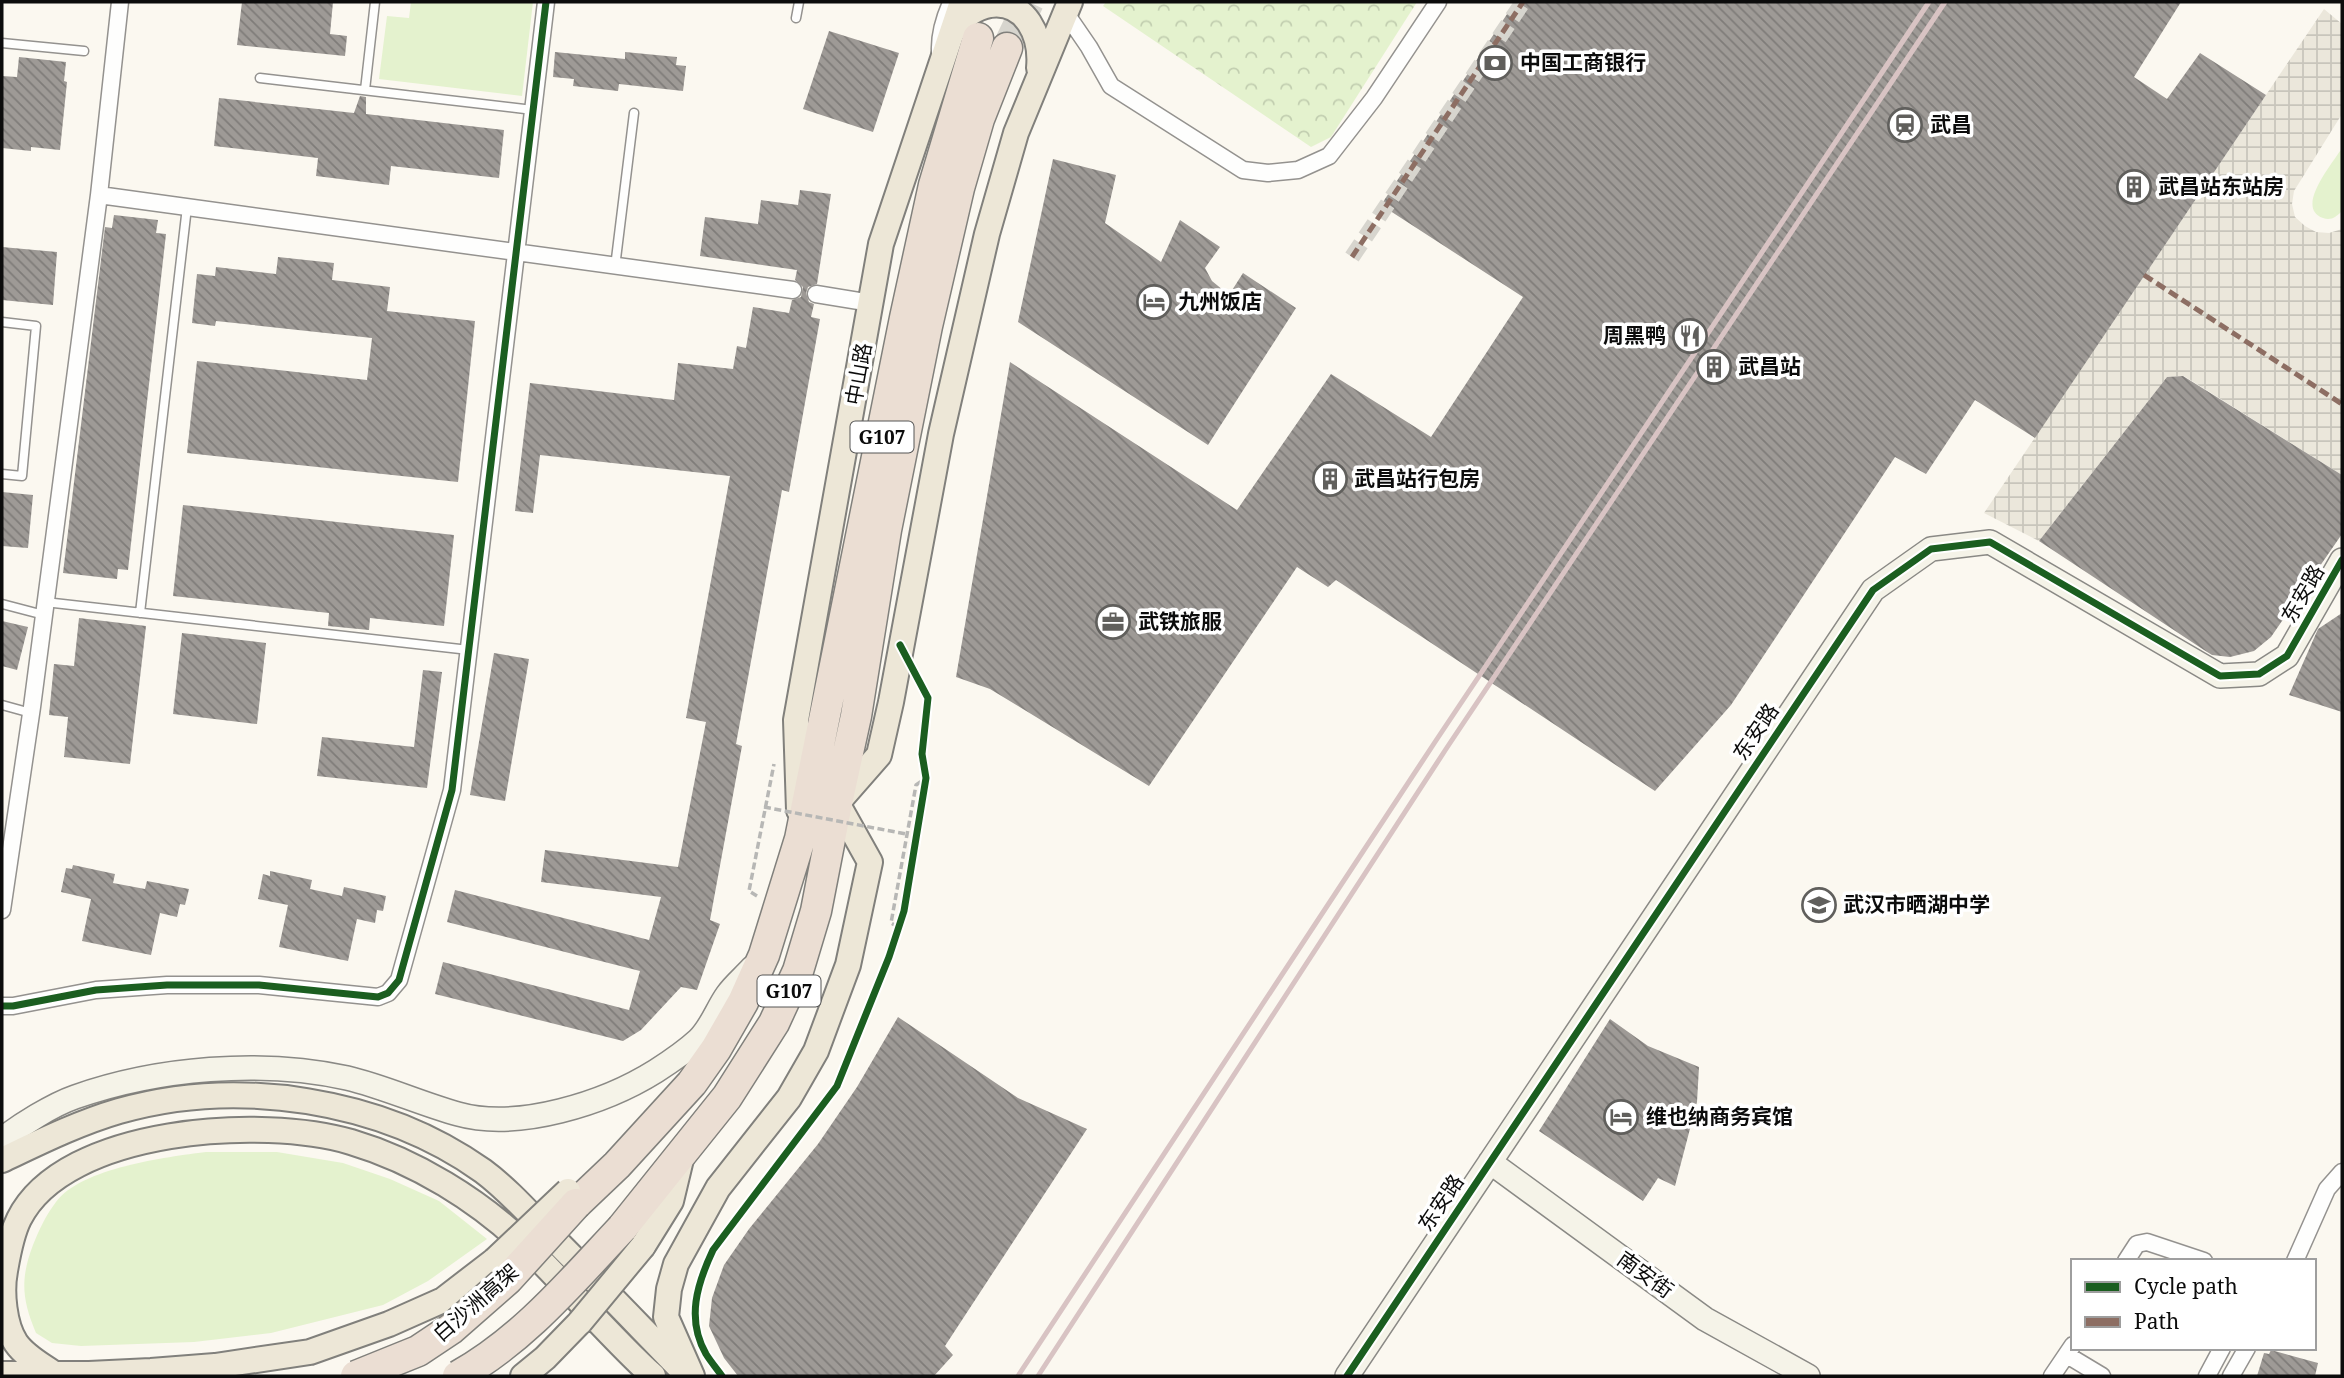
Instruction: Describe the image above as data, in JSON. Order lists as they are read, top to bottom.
{
  "streets": {
    "highway": ["G107", "白沙洲高架"],
    "main road": ["中山路"],
    "street": ["东安路", "南安街"]
  },
  "crossings": [
    ["中山路", "G107"],
    ["G107", "白沙洲高架"],
    ["东安路", "南安街"]
  ],
  "places": {
    "bank": ["中国工商银行"],
    "station": ["武昌"],
    "building": ["武昌站东站房", "武昌站", "武昌站行包房"],
    "hotel": ["九州饭店", "维也纳商务宾馆"],
    "restaurant": ["周黑鸭"],
    "office": ["武铁旅服"],
    "school or university": ["武汉市晒湖中学"]
  },
  "legend": ["Cycle path", "Path"]
}
